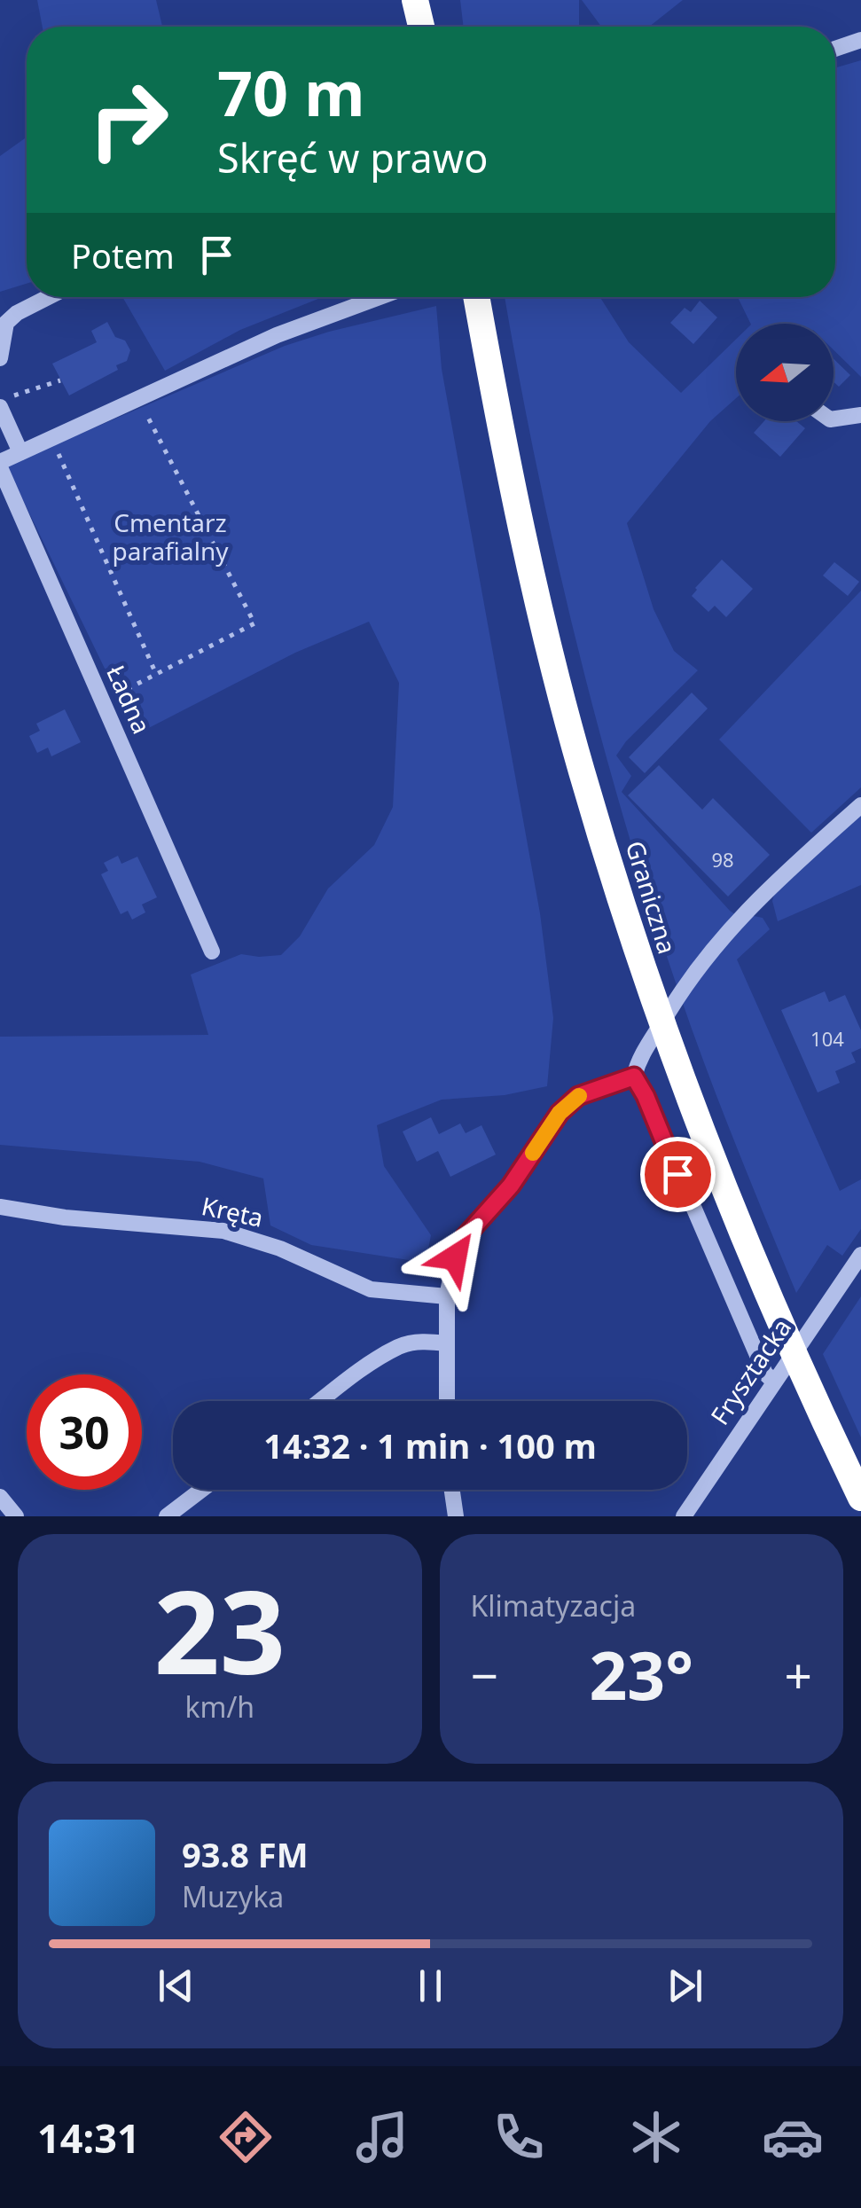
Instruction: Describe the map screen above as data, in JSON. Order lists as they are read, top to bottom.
{
  "streets": {
    "highway": ["Graniczna"],
    "street": ["Ładna", "Kręta", "Frysztacka"]
  },
  "parks": ["Cmentarz parafialny"],
  "house_numbers": ["98", "104"],
  "north": "left",
  "page": {
    "turn": ["70 m", "Skręć w prawo"],
    "then": "Potem",
    "limit": "30",
    "trip": "14:32 · 1 min · 100 m",
    "tile": [
      ["23", "km/h"],
      "Klimatyzacja"
    ],
    "heat": ["−", "23°", "+"],
    "song": ["93.8 FM", "Muzyka"],
    "tabs": "14:31"
  }
}
